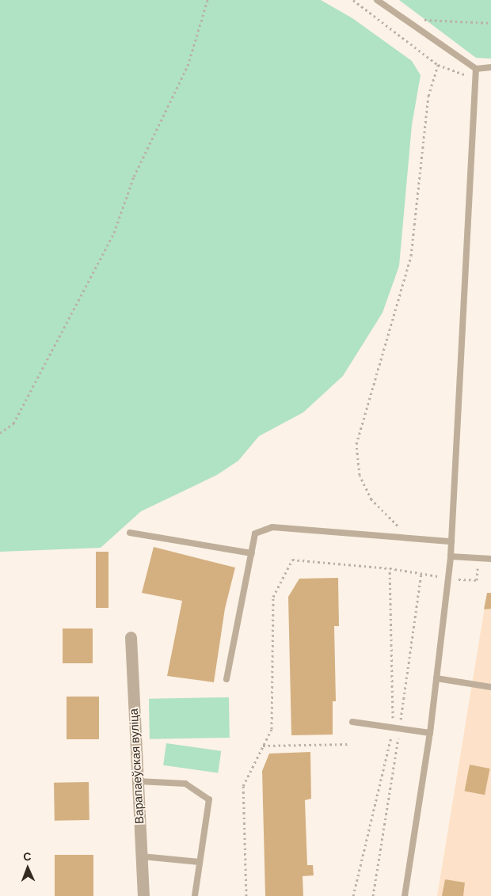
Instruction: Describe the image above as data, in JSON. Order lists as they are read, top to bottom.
{
  "streets": {
    "street": ["Варапаеўская вуліца"]
  },
  "north": "top"
}
